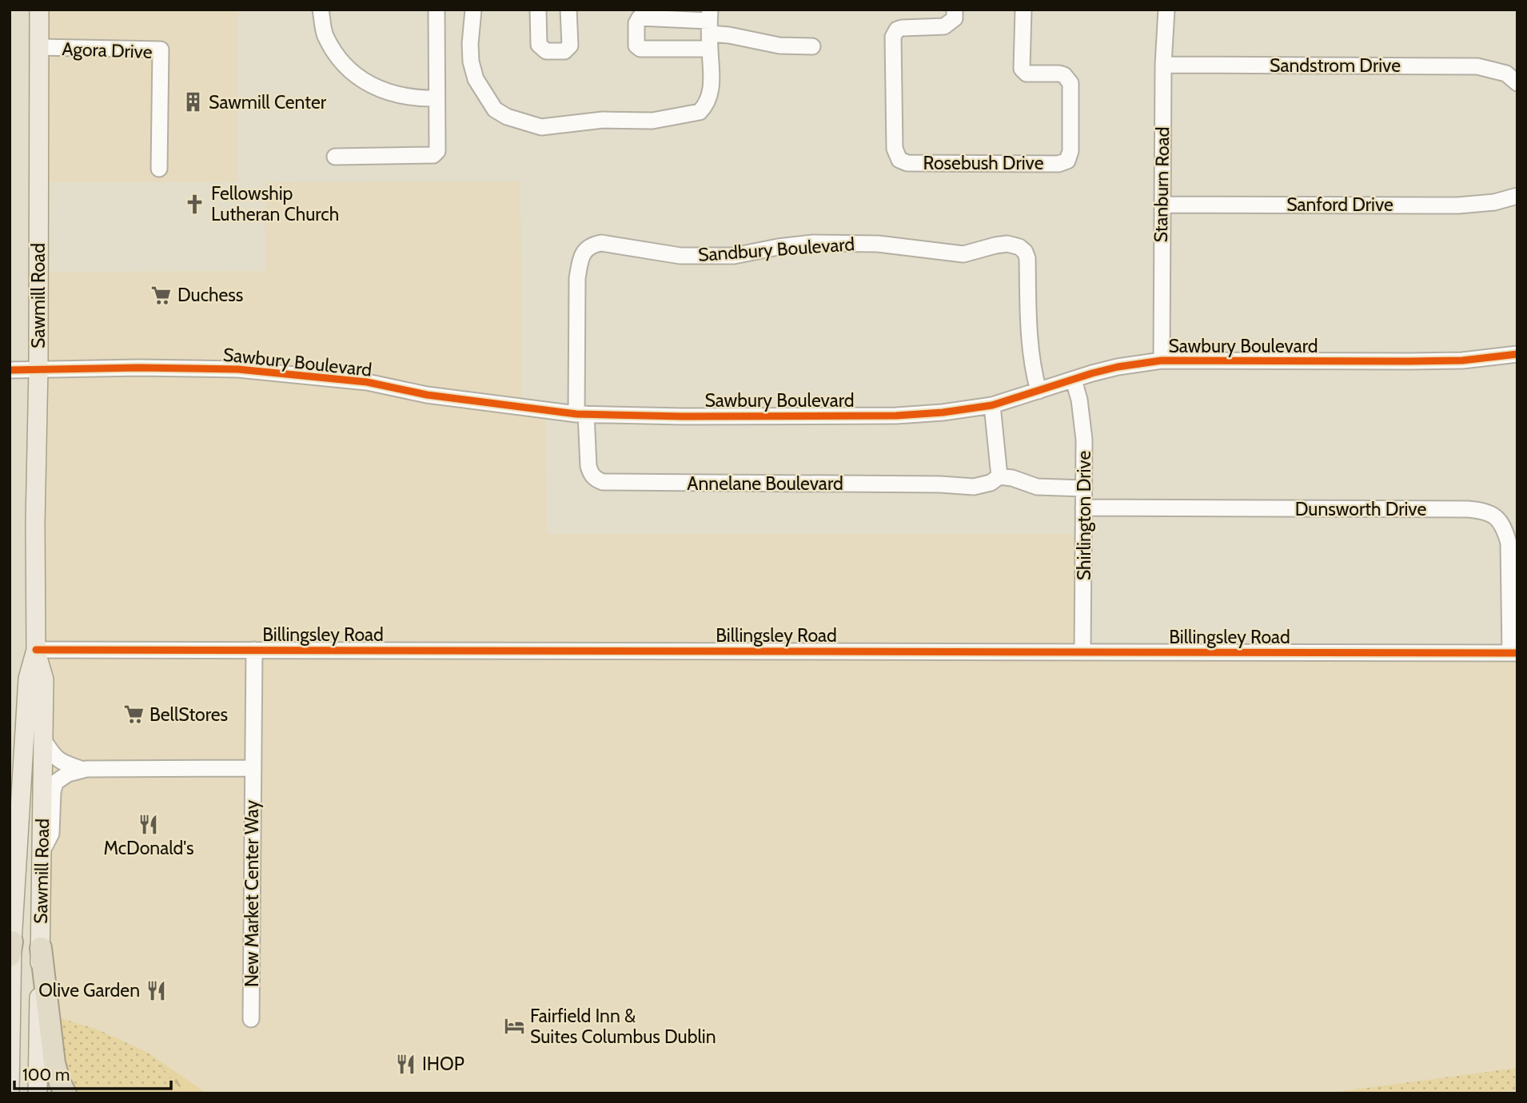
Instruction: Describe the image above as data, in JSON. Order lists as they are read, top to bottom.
{
  "streets": {
    "main road": ["Sawmill Road"],
    "street": [
      "Agora Drive",
      "Sandstrom Drive",
      "Rosebush Drive",
      "Stanburn Road",
      "Sanford Drive",
      "Sandbury Boulevard",
      "Sawbury Boulevard",
      "Annelane Boulevard",
      "Dunsworth Drive",
      "Shirlington Drive",
      "Billingsley Road",
      "New Market Center Way"
    ]
  },
  "crossings": [
    ["Agora Drive", "Sawmill Road"],
    ["Sandstrom Drive", "Stanburn Road"],
    ["Stanburn Road", "Sanford Drive"],
    ["Stanburn Road", "Sawbury Boulevard"],
    ["Sandbury Boulevard", "Sawbury Boulevard"],
    ["Sandbury Boulevard", "Annelane Boulevard"],
    ["Sawmill Road", "Sawbury Boulevard"],
    ["Sawmill Road", "Billingsley Road"],
    ["Sawbury Boulevard", "Annelane Boulevard"],
    ["Sawbury Boulevard", "Shirlington Drive"],
    ["Dunsworth Drive", "Shirlington Drive"],
    ["Dunsworth Drive", "Billingsley Road"],
    ["Shirlington Drive", "Billingsley Road"],
    ["Billingsley Road", "New Market Center Way"]
  ],
  "places": {
    "building": ["Sawmill Center"],
    "church": ["Fellowship Lutheran Church"],
    "supermarket": ["Duchess", "BellStores"],
    "restaurant": ["McDonald's", "Olive Garden", "IHOP"],
    "hotel": ["Fairfield Inn & Suites Columbus Dublin"]
  },
  "scale_bar": "100 m"
}
